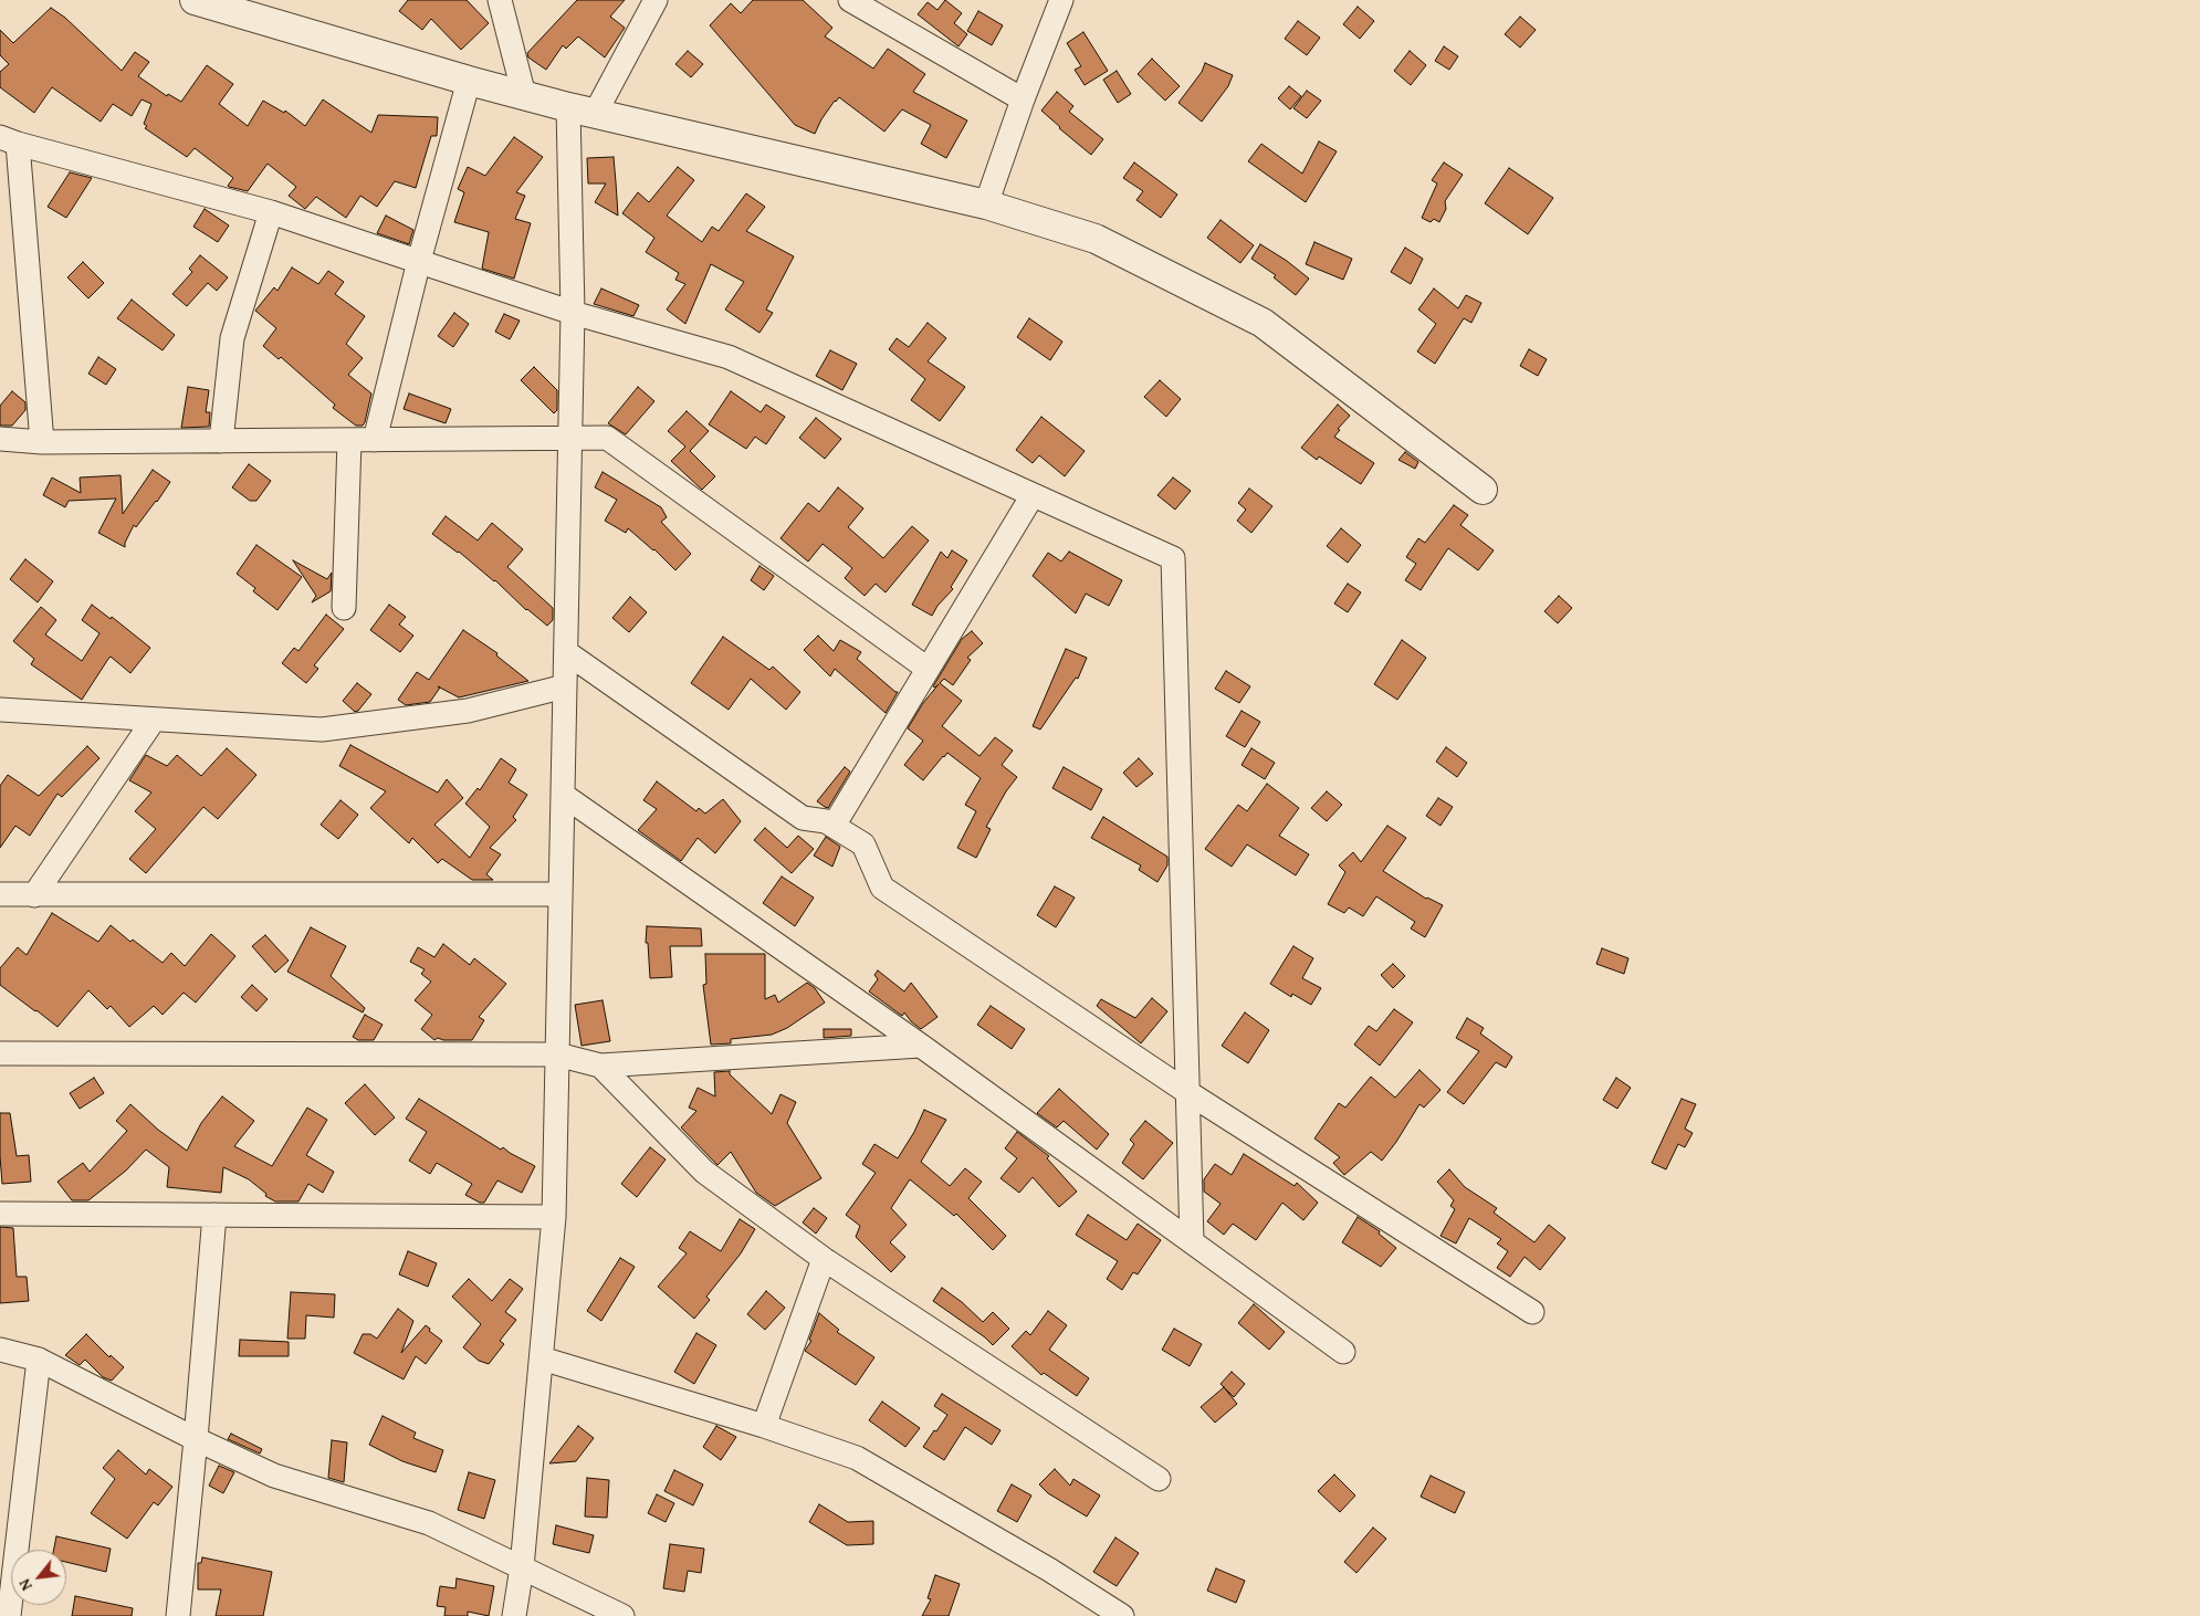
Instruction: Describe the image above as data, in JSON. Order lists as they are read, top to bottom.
{
  "north": "bottom left"
}
